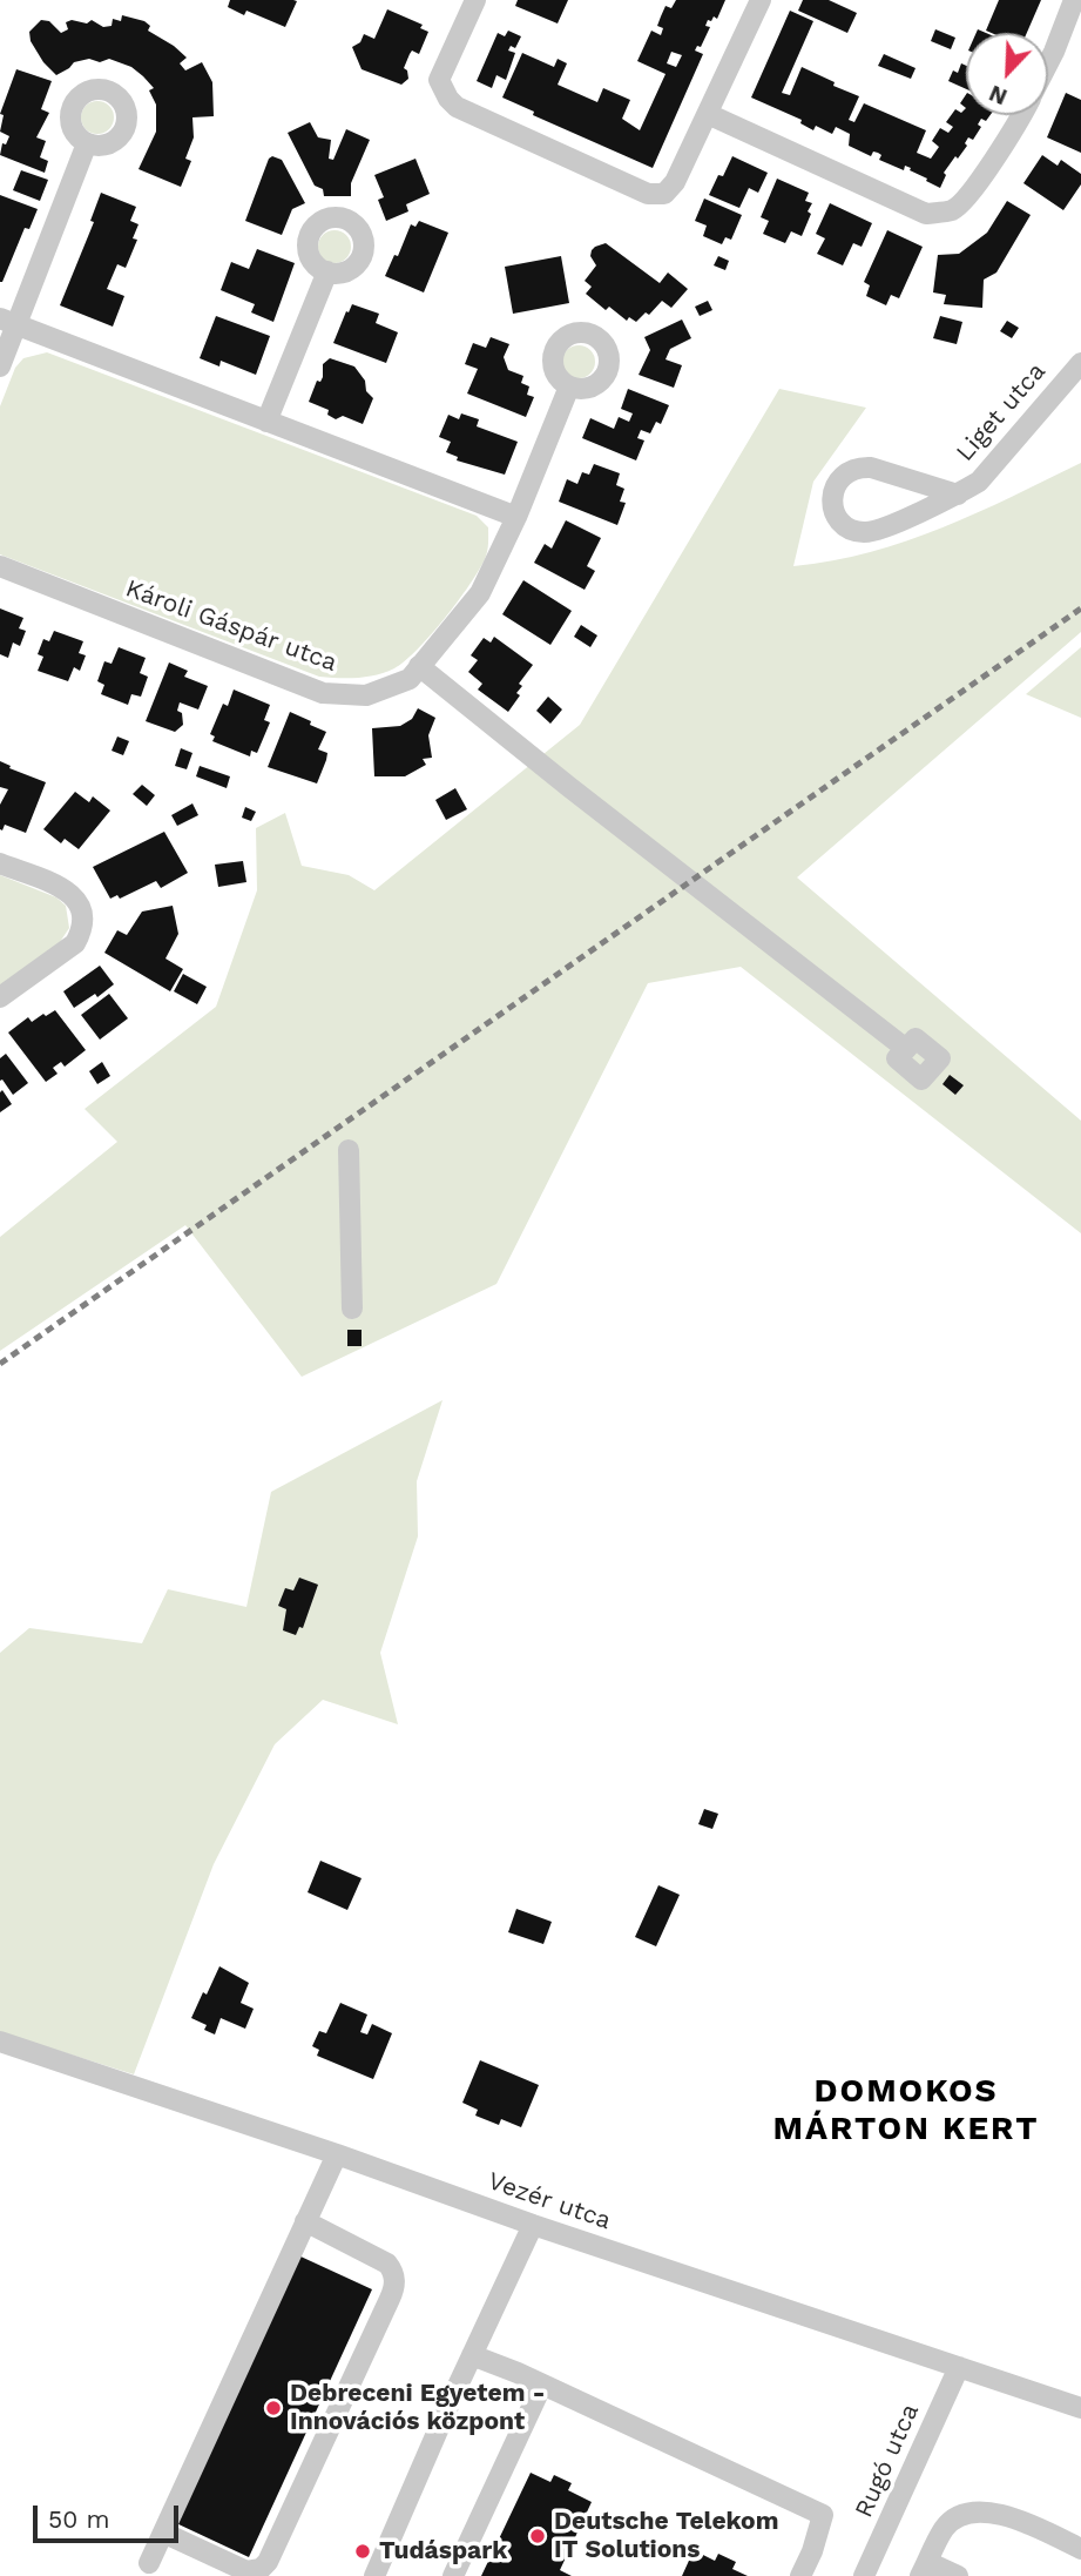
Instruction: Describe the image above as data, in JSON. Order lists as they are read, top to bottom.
{
  "streets": {
    "street": [
      "Liget utca",
      "Károli Gáspár utca",
      "Vezér utca",
      "Rugó utca"
    ]
  },
  "crossings": [
    ["Vezér utca", "Rugó utca"]
  ],
  "districts": ["DOMOKOS MÁRTON KERT"],
  "places": ["Debreceni Egyetem - Innovációs központ", "Deutsche Telekom IT Solutions", "Tudáspark"],
  "scale_bar": "50 m",
  "north": "bottom left"
}
